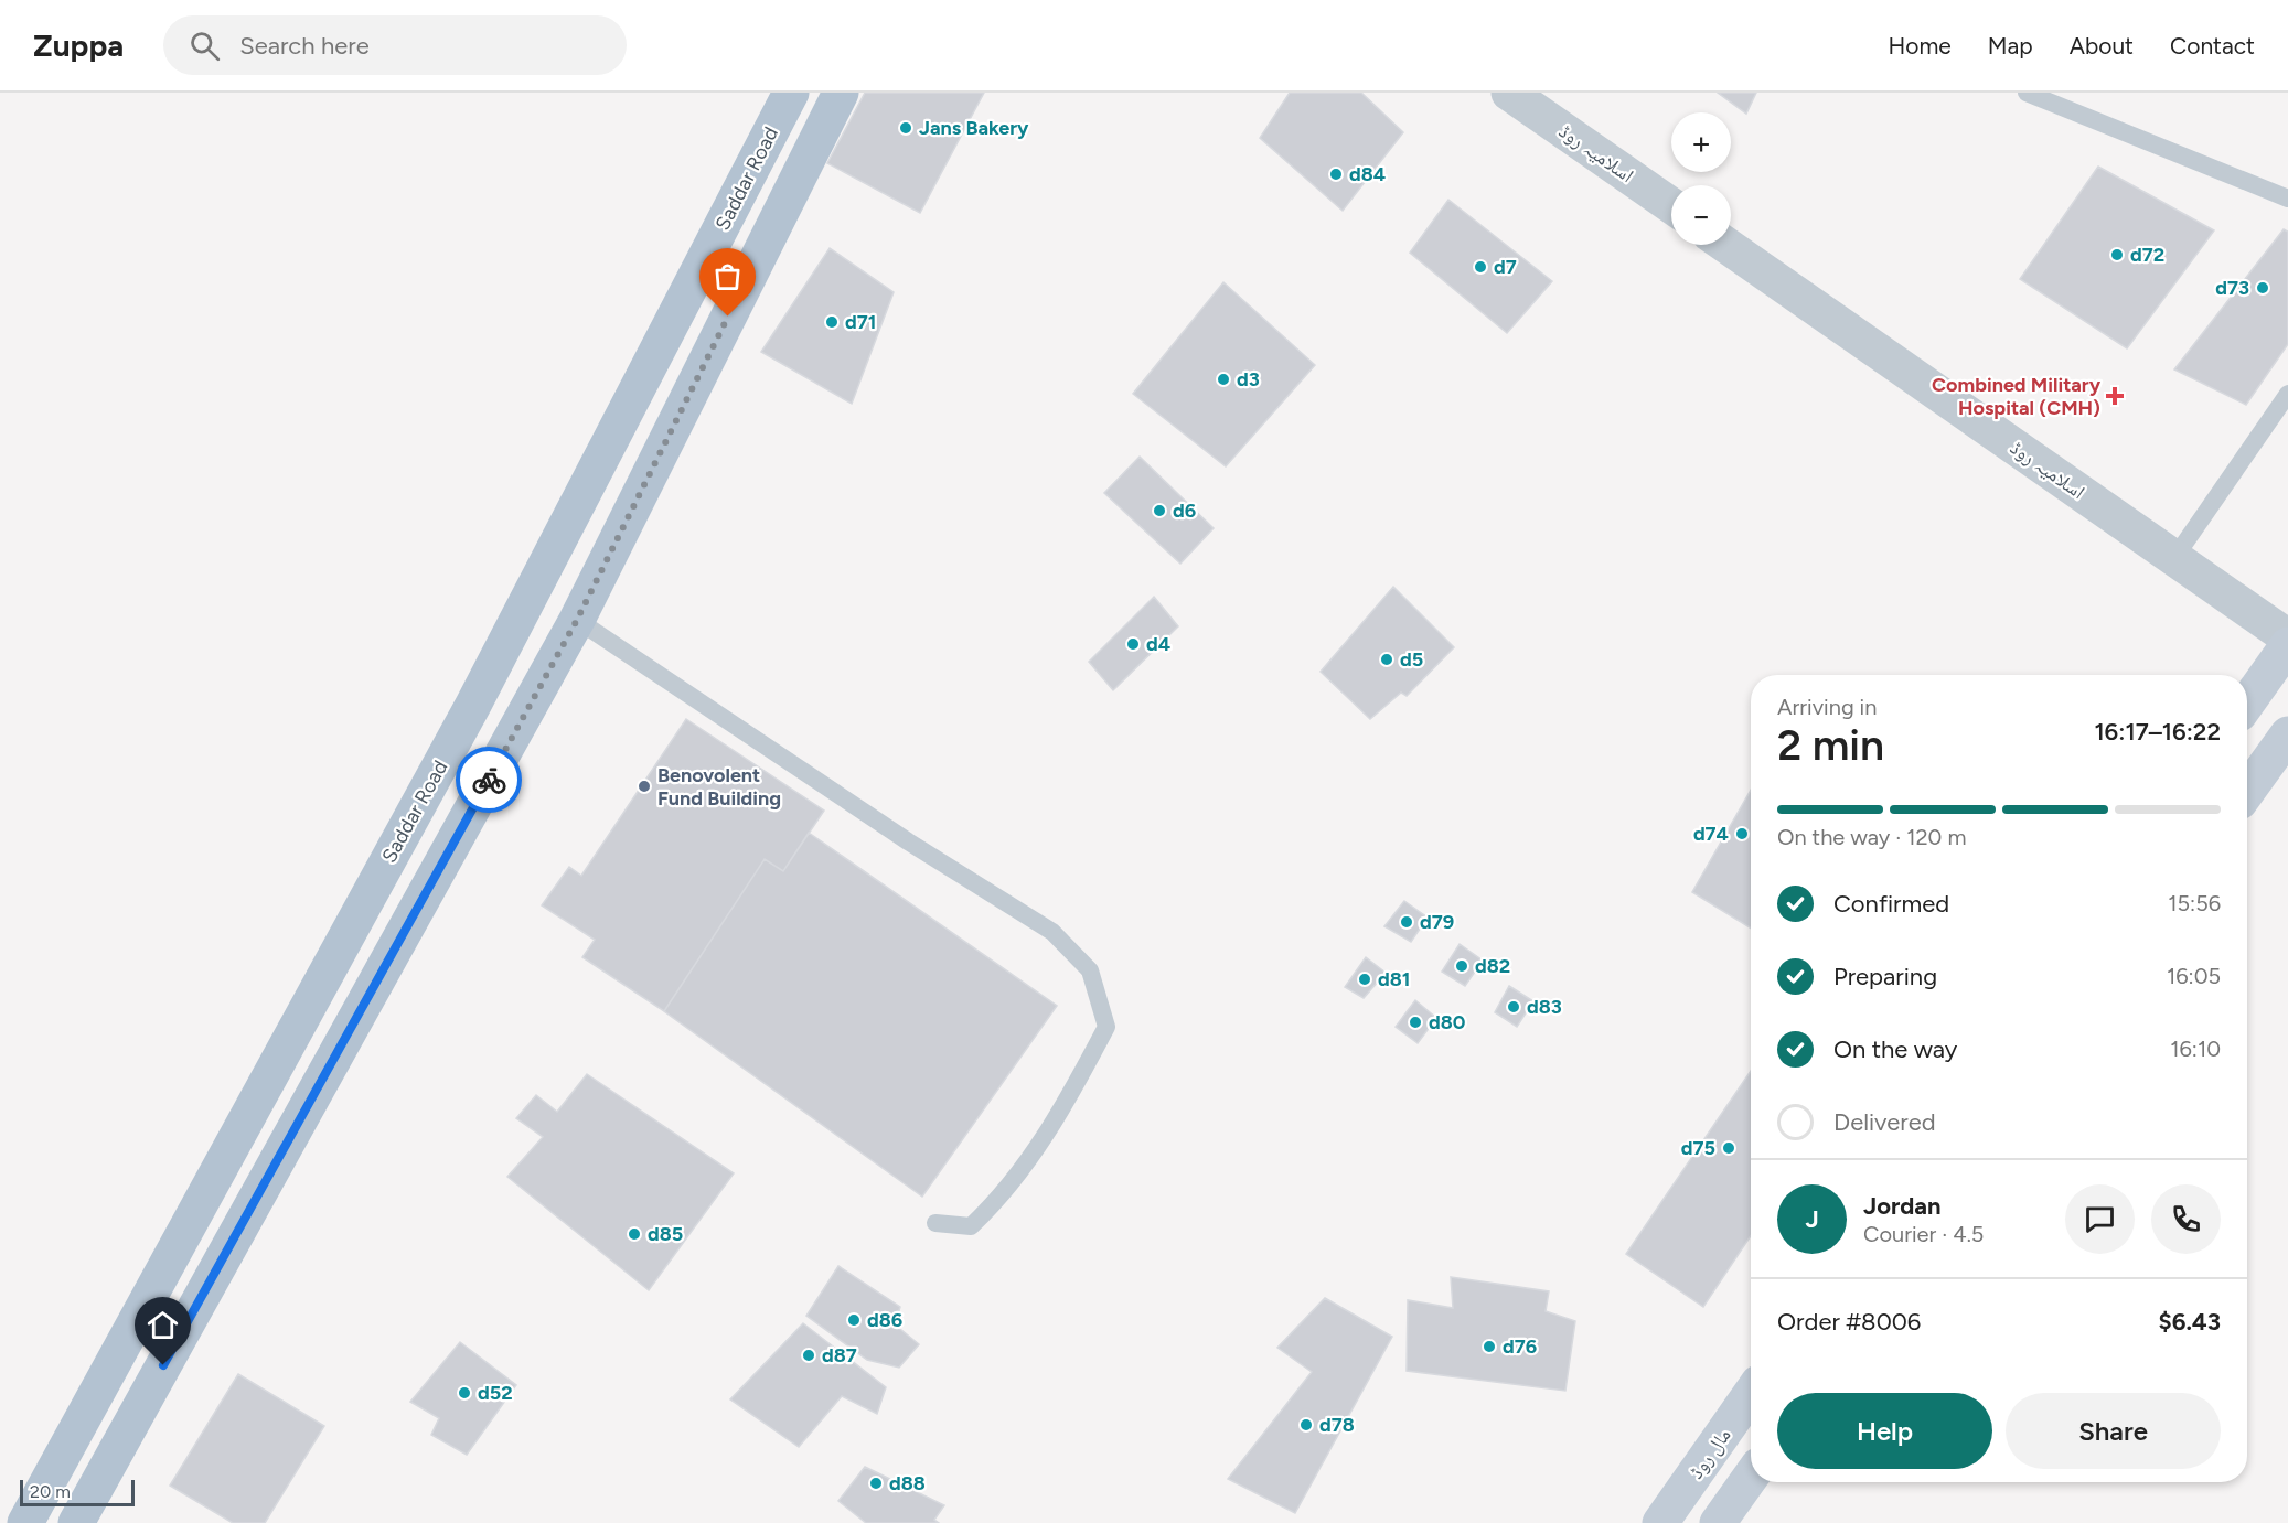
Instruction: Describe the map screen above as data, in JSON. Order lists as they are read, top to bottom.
{
  "streets": {
    "main road": ["Saddar Road", "مال روڈ"],
    "street": ["اسلامیہ روڈ"]
  },
  "places": {
    "other": [
      "Jans Bakery",
      "d84",
      "d72",
      "d7",
      "d73",
      "d71",
      "d3",
      "d6",
      "d4",
      "d5",
      "Benovolent Fund Building",
      "d74",
      "d79",
      "d82",
      "d81",
      "d83",
      "d80",
      "d75",
      "d85",
      "d86",
      "d76",
      "d87",
      "d52",
      "d78",
      "d88"
    ],
    "health": ["Combined Military Hospital (CMH)"]
  },
  "scale_bar": "20 m",
  "page": {
    "header": "Zuppa",
    "search": "Search here",
    "nav": [
      "Home",
      "Map",
      "About",
      "Contact"
    ],
    "map_buttons": ["+", "−"],
    "heading": ["2 min", "Arriving in", "16:17–16:22"],
    "panel": [
      "Jordan",
      "Courier · 4.5",
      "Order #8006",
      "$6.43"
    ],
    "bar": "On the way · 120 m",
    "list": [
      ["Confirmed", "15:56"],
      ["Preparing", "16:05"],
      ["On the way", "16:10"],
      "Delivered"
    ],
    "round": "J",
    "buttons": ["Help", "Share"],
    "scale": "20 m"
  }
}
